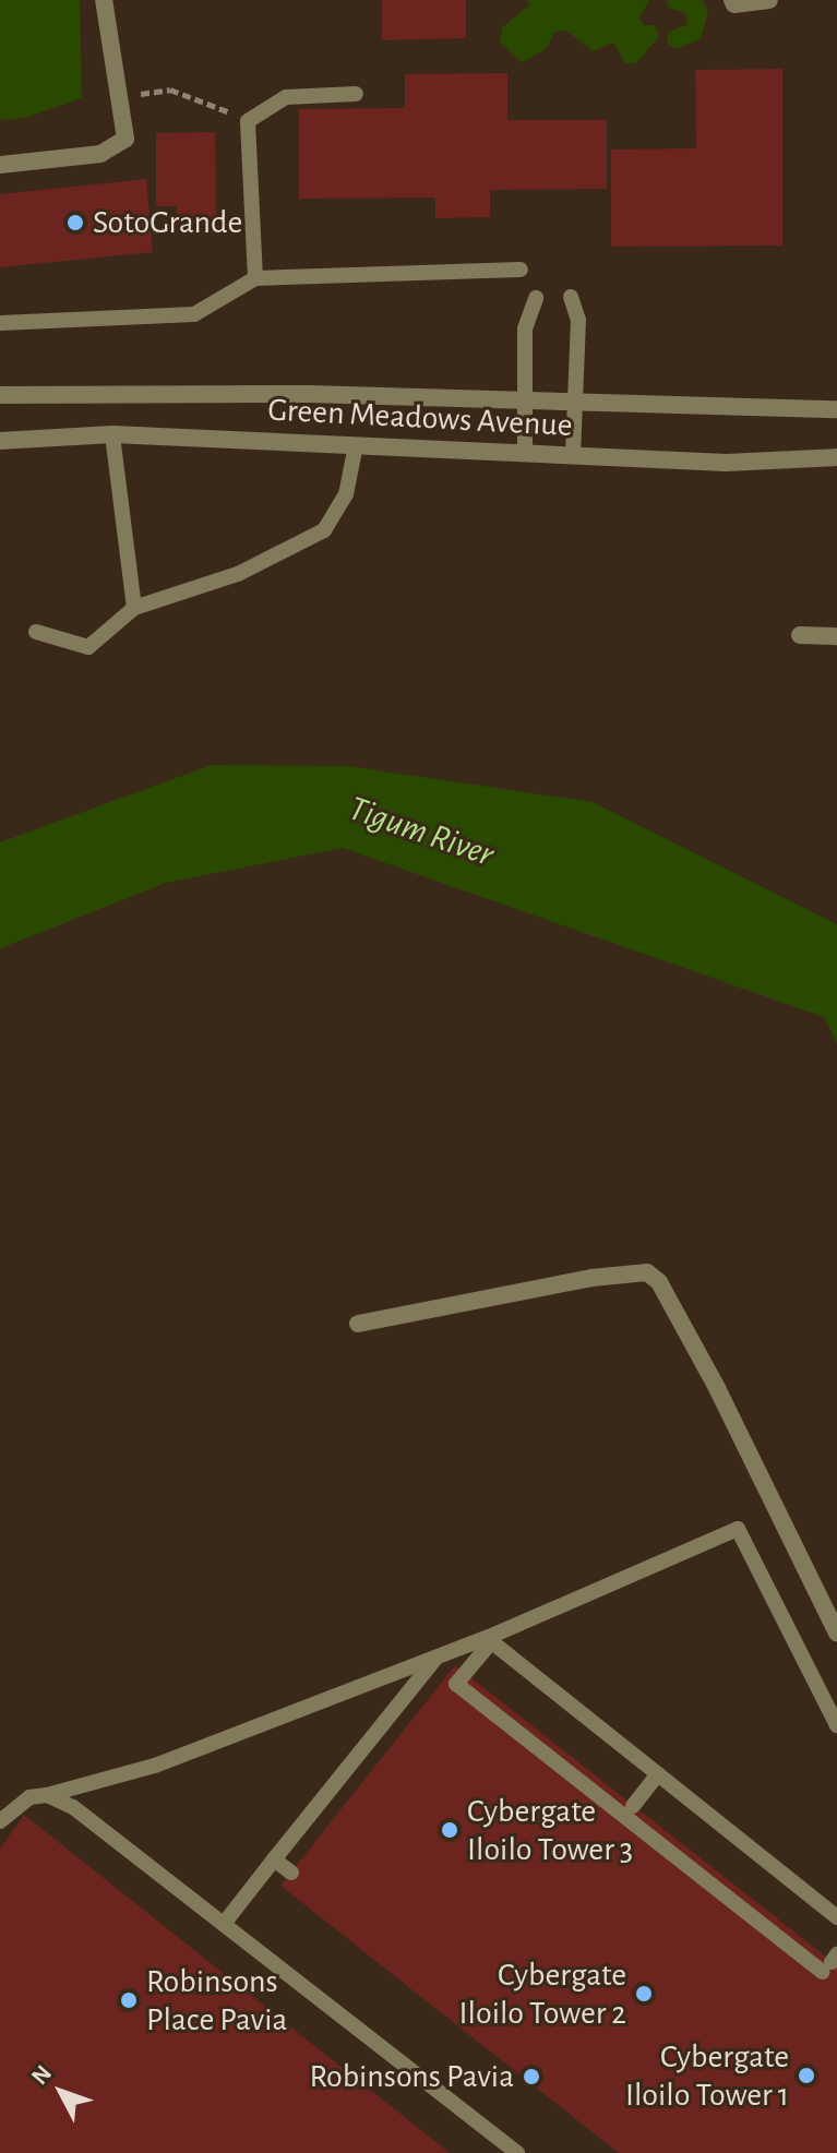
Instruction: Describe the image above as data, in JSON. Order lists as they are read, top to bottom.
{
  "streets": {
    "street": ["Green Meadows Avenue"]
  },
  "water": ["Tigum River"],
  "places": [
    "SotoGrande",
    "Cybergate Iloilo Tower 3",
    "Cybergate Iloilo Tower 2",
    "Robinsons Place Pavia",
    "Cybergate Iloilo Tower 1",
    "Robinsons Pavia"
  ],
  "north": "top left"
}
